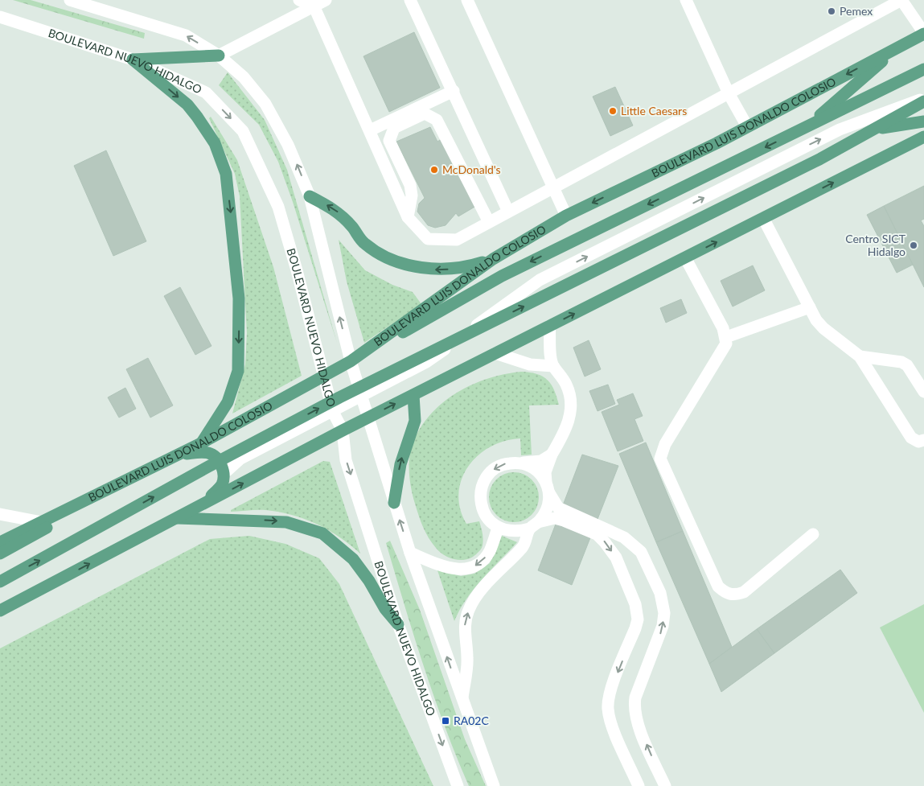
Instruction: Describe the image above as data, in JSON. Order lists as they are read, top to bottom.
{
  "streets": {
    "main road": ["BOULEVARD LUIS DONALDO COLOSIO"],
    "street": ["BOULEVARD NUEVO HIDALGO"]
  },
  "crossings": [
    ["BOULEVARD NUEVO HIDALGO", "BOULEVARD LUIS DONALDO COLOSIO"]
  ],
  "places": {
    "other": [
      "Pemex",
      "Little Caesars",
      "McDonald's",
      "Centro SICT Hidalgo"
    ],
    "transit": ["RA02C"]
  }
}
